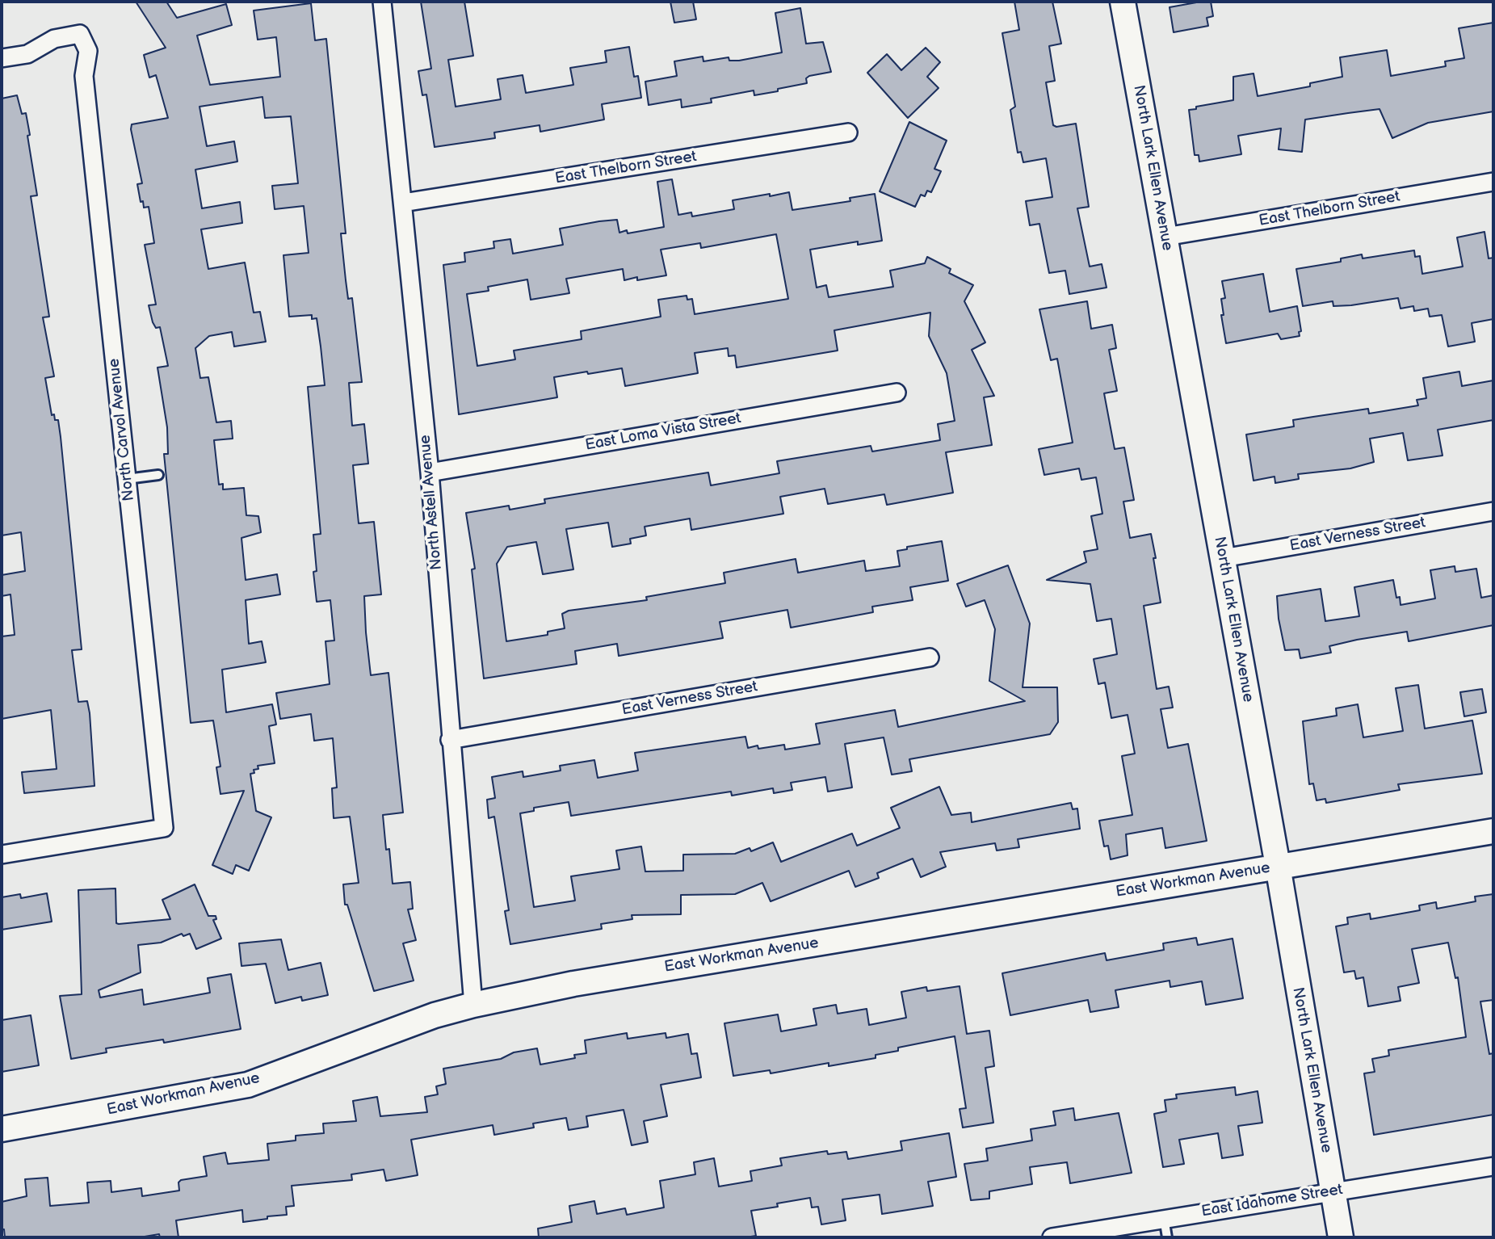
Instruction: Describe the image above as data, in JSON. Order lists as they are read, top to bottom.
{
  "streets": {
    "street": [
      "East Thelborn Street",
      "North Lark Ellen Avenue",
      "North Carvol Avenue",
      "East Loma Vista Street",
      "North Astell Avenue",
      "East Verness Street",
      "East Workman Avenue",
      "East Idahome Street"
    ]
  },
  "crossings": [
    ["East Thelborn Street", "North Lark Ellen Avenue"],
    ["East Thelborn Street", "North Astell Avenue"],
    ["North Lark Ellen Avenue", "East Verness Street"],
    ["North Lark Ellen Avenue", "East Workman Avenue"],
    ["North Lark Ellen Avenue", "East Idahome Street"],
    ["East Loma Vista Street", "North Astell Avenue"],
    ["North Astell Avenue", "East Verness Street"],
    ["North Astell Avenue", "East Workman Avenue"]
  ]
}
